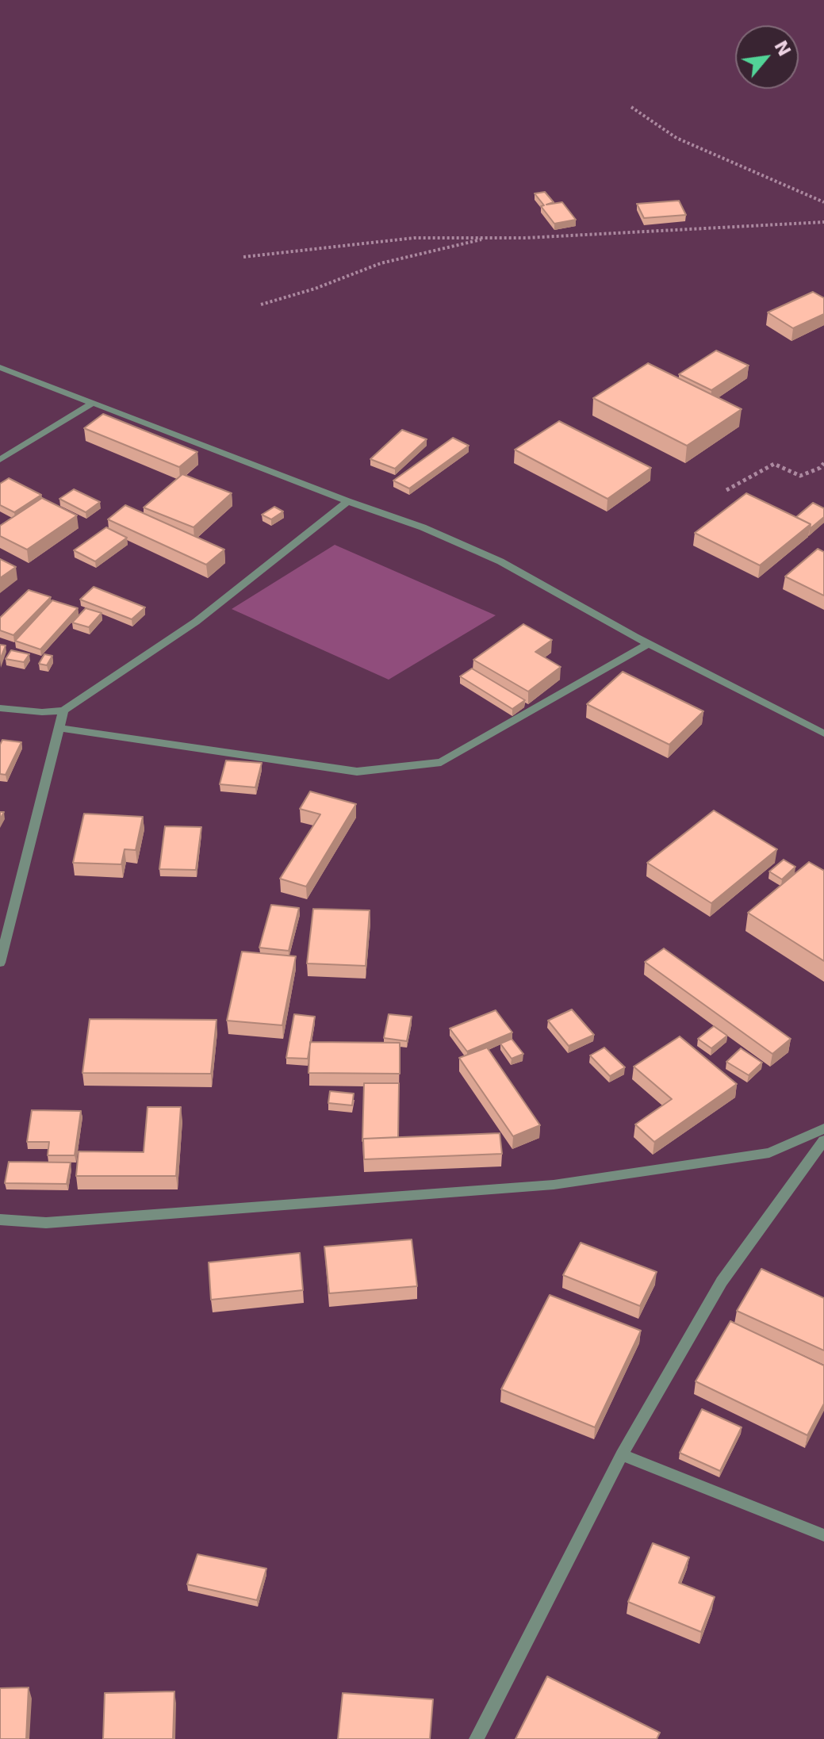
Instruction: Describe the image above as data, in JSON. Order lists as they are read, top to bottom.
{
  "north": "top right"
}
